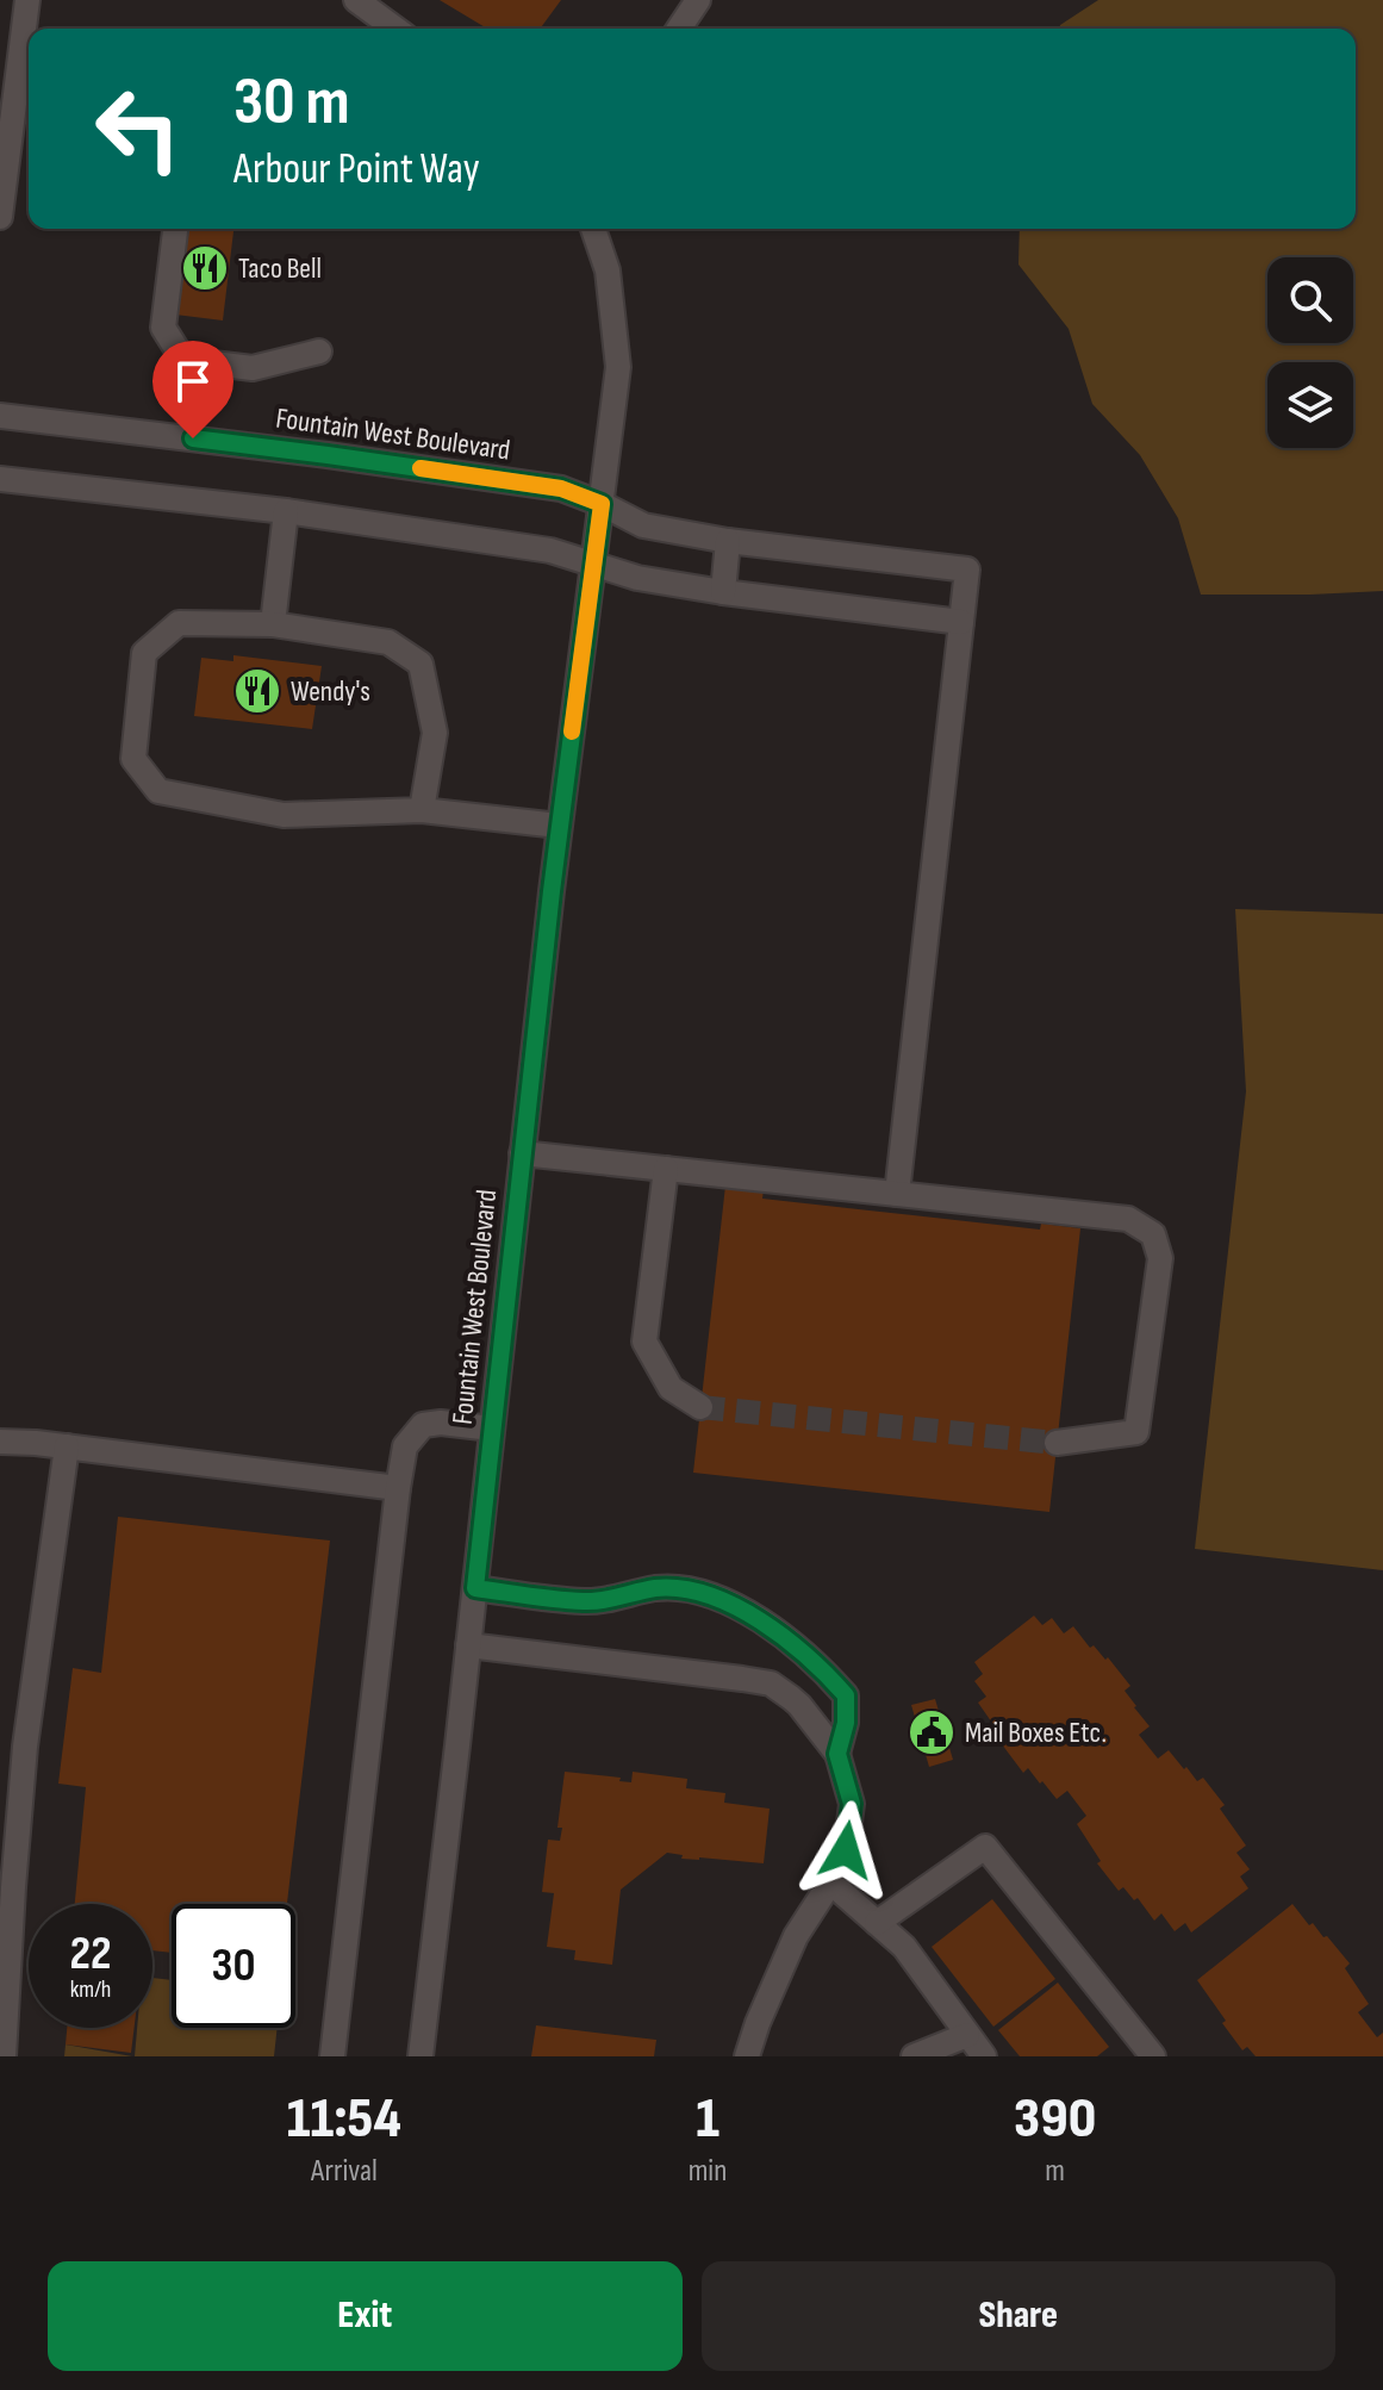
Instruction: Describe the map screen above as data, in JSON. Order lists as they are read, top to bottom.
{
  "streets": {
    "street": ["Fountain West Boulevard"]
  },
  "places": {
    "restaurant": ["Taco Bell", "Wendy's"],
    "public building": ["Mail Boxes Etc."]
  },
  "page": {
    "turn": ["30 m", "Arbour Point Way"],
    "speed": "22 km/h",
    "limit": "30",
    "eta": [
      "11:54",
      "Arrival",
      "1",
      "min",
      "390",
      "m"
    ],
    "buttons": ["Exit", "Share"]
  }
}
